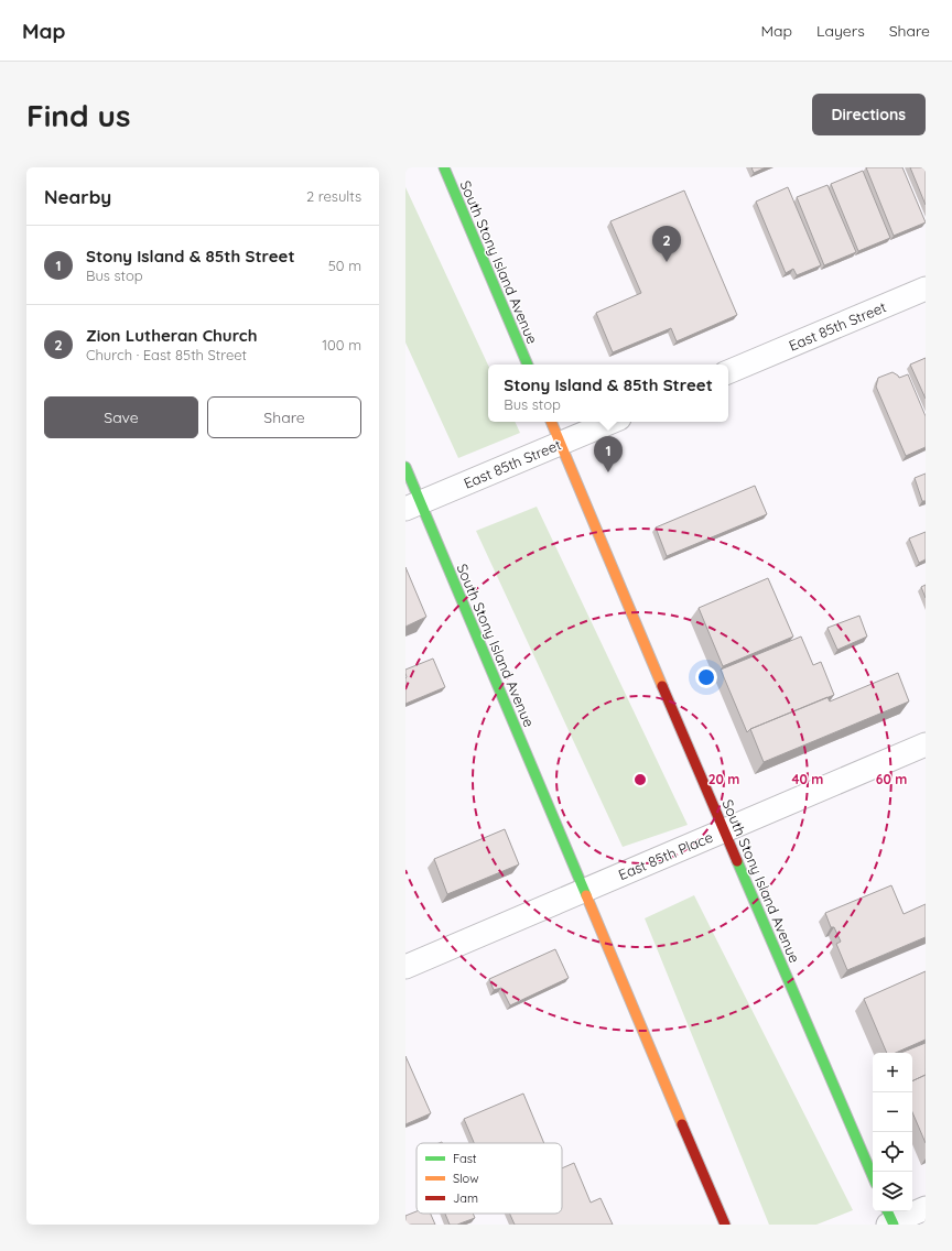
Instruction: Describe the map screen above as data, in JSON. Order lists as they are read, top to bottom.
{
  "streets": {
    "highway": ["South Stony Island Avenue"],
    "street": ["East 85th Street", "East 85th Place"]
  },
  "crossings": [
    ["South Stony Island Avenue", "East 85th Street"],
    ["South Stony Island Avenue", "East 85th Place"]
  ],
  "legend": ["Fast", "Slow", "Jam"],
  "page": {
    "header": "Map",
    "nav": ["Map", "Layers", "Share"],
    "buttons": [
      "Directions",
      ["Save", "Share"]
    ],
    "title": "Find us",
    "heading": ["Nearby", "2 results"],
    "list": [
      {
        "mark": "1",
        "name": "Stony Island & 85th Street",
        "note": "Bus stop",
        "value": "50 m"
      },
      {
        "mark": "2",
        "name": "Zion Lutheran Church",
        "note": "Church · East 85th Street",
        "value": "100 m"
      }
    ],
    "pins": ["2", "1"],
    "popup": ["Stony Island & 85th Street", "Bus stop"],
    "map_buttons": ["+", "−"]
  },
  "rings": ["20 m", "40 m", "60 m"]
}
